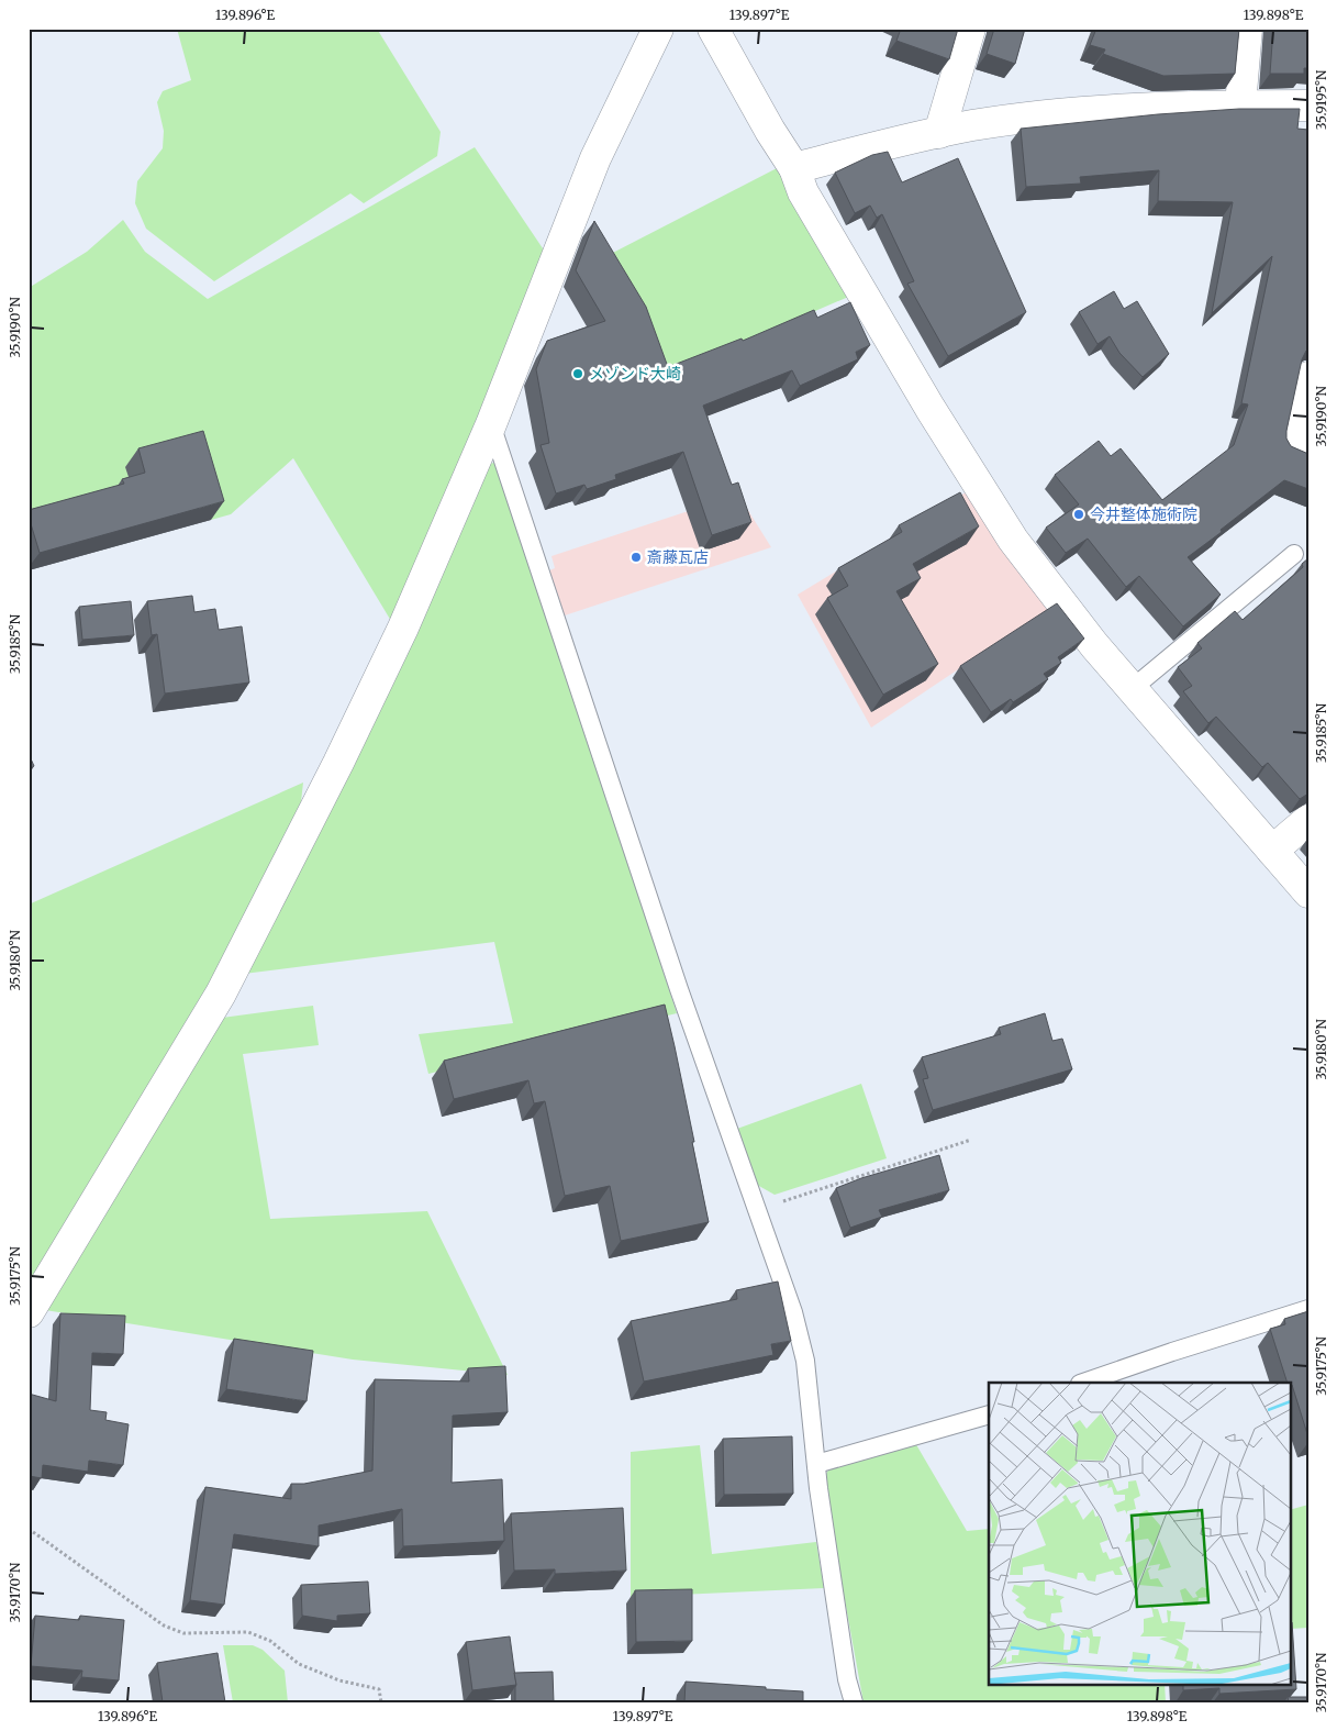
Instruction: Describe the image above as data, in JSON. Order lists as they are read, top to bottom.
{
  "places": ["メゾンド大崎", "今井整体施術院", "斎藤瓦店"],
  "coordinates": [
    "139.896°E",
    "139.897°E",
    "139.898°E",
    "35.9195°N",
    "35.9190°N",
    "35.9185°N",
    "35.9180°N",
    "35.9175°N",
    "35.9170°N"
  ]
}
